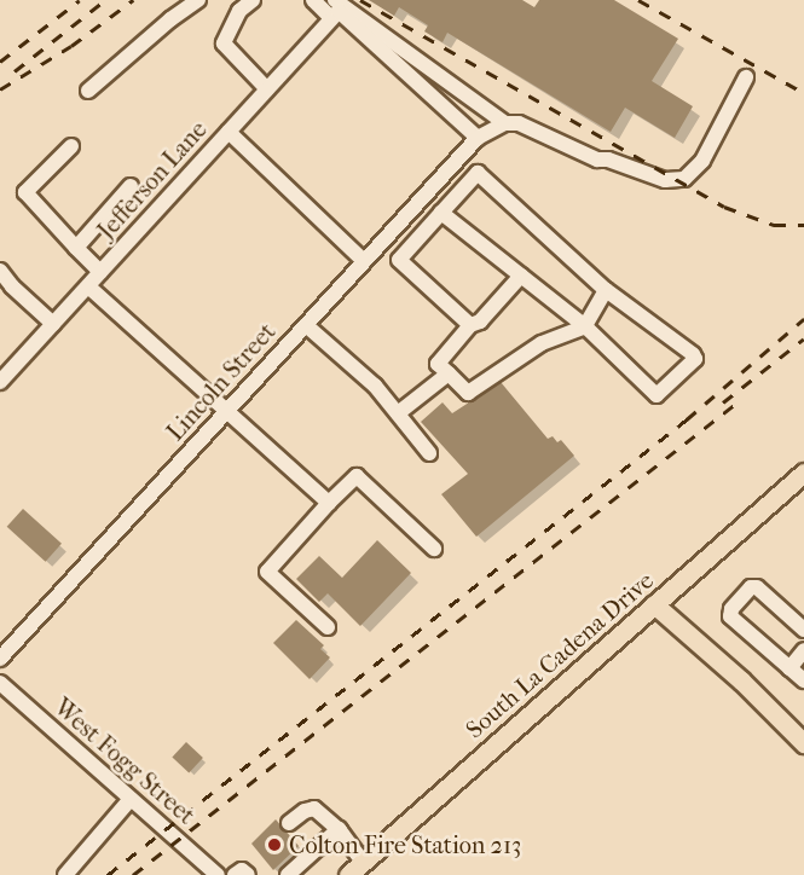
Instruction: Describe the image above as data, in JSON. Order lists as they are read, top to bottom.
{
  "streets": {
    "main road": ["South La Cadena Drive"],
    "street": ["Jefferson Lane", "Lincoln Street", "West Fogg Street"]
  },
  "places": ["Colton Fire Station 213"]
}
